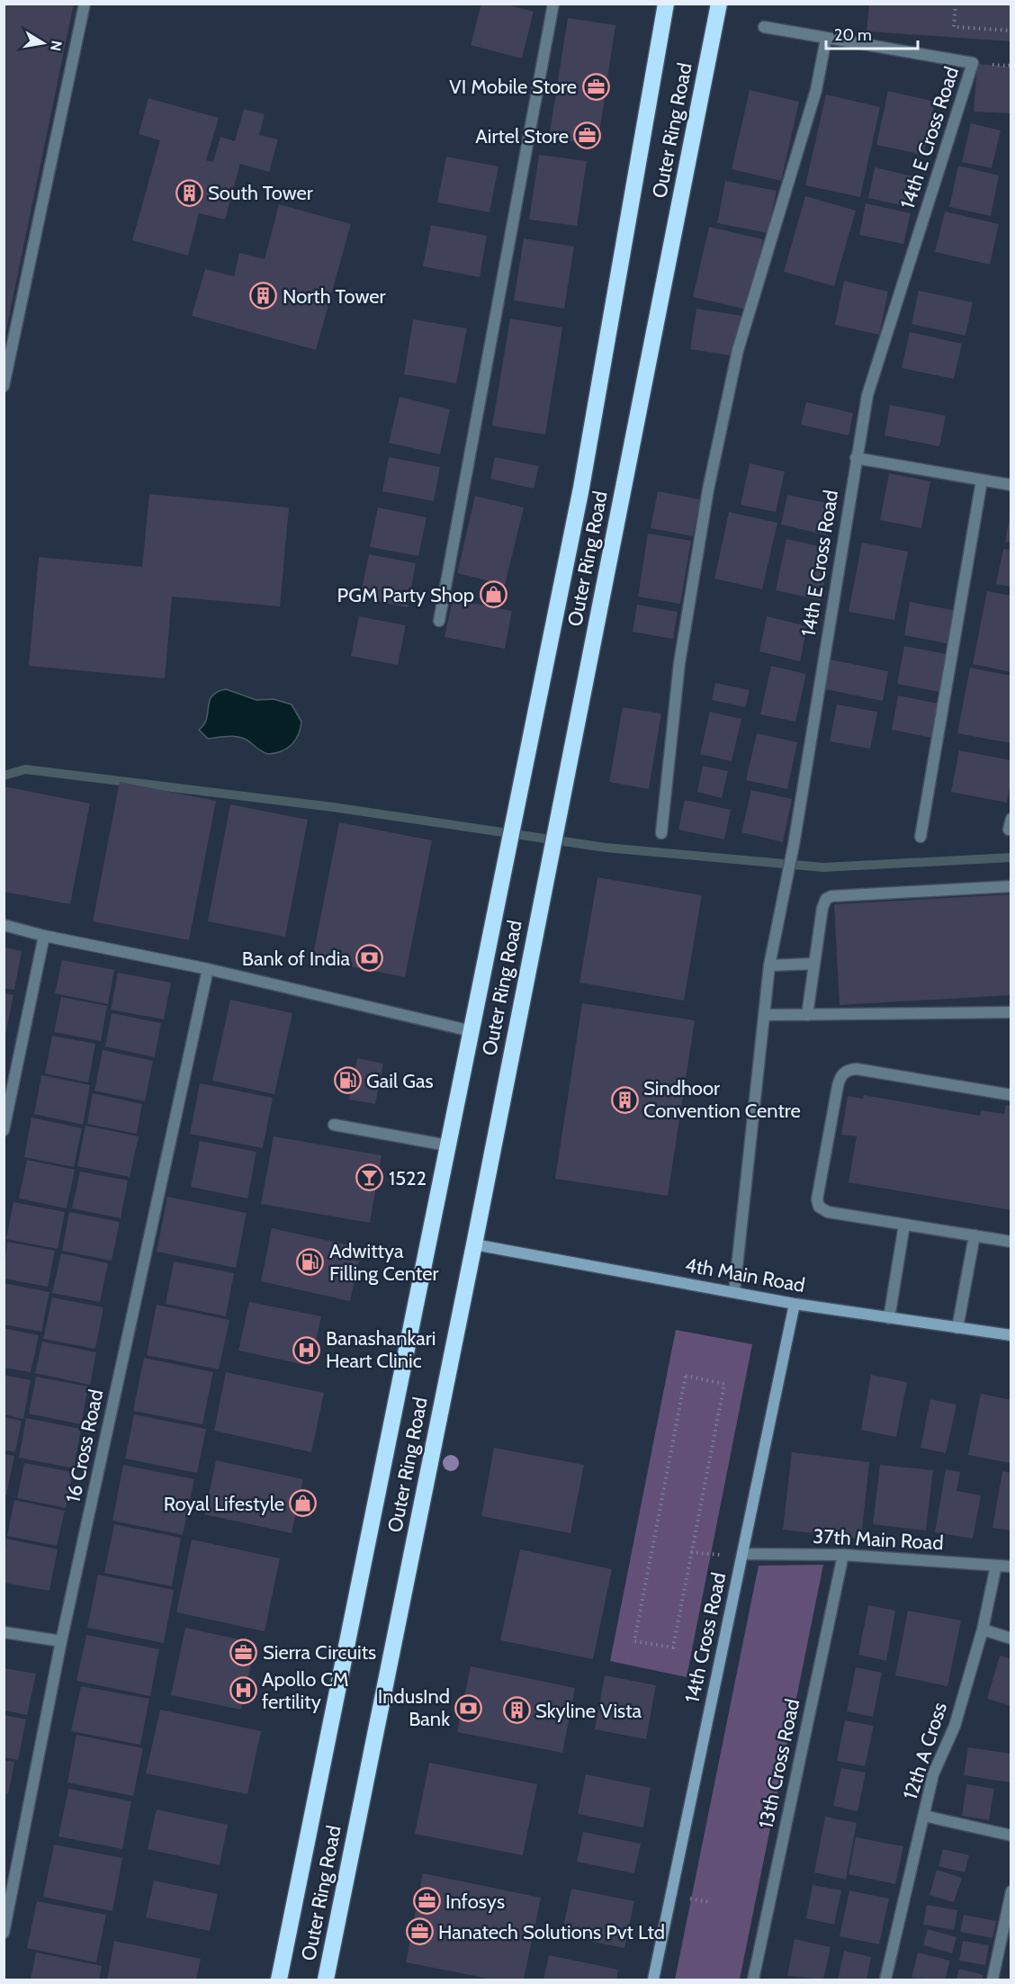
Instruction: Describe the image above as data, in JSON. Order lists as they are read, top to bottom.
{
  "streets": {
    "highway": ["Outer Ring Road"],
    "street": [
      "14th E Cross Road",
      "4th Main Road",
      "16 Cross Road",
      "37th Main Road",
      "14th Cross Road",
      "12th A Cross",
      "13th Cross Road"
    ]
  },
  "crossings": [
    ["Outer Ring Road", "4th Main Road"],
    ["14th E Cross Road", "4th Main Road"],
    ["4th Main Road", "14th Cross Road"],
    ["37th Main Road", "14th Cross Road"],
    ["37th Main Road", "12th A Cross"],
    ["37th Main Road", "13th Cross Road"]
  ],
  "places": {
    "office": [
      "VI Mobile Store",
      "Airtel Store",
      "Sierra Circuits",
      "Infosys",
      "Hanatech Solutions Pvt Ltd"
    ],
    "building": [
      "South Tower",
      "North Tower",
      "Sindhoor Convention Centre",
      "Skyline Vista"
    ],
    "shop": ["PGM Party Shop", "Royal Lifestyle"],
    "bank": ["Bank of India", "IndusInd Bank"],
    "fuel station": ["Gail Gas", "Adwittya Filling Center"],
    "bar": ["1522"],
    "hospital": ["Banashankari Heart Clinic", "Apollo CM fertility"]
  },
  "scale_bar": "20 m",
  "north": "right"
}
